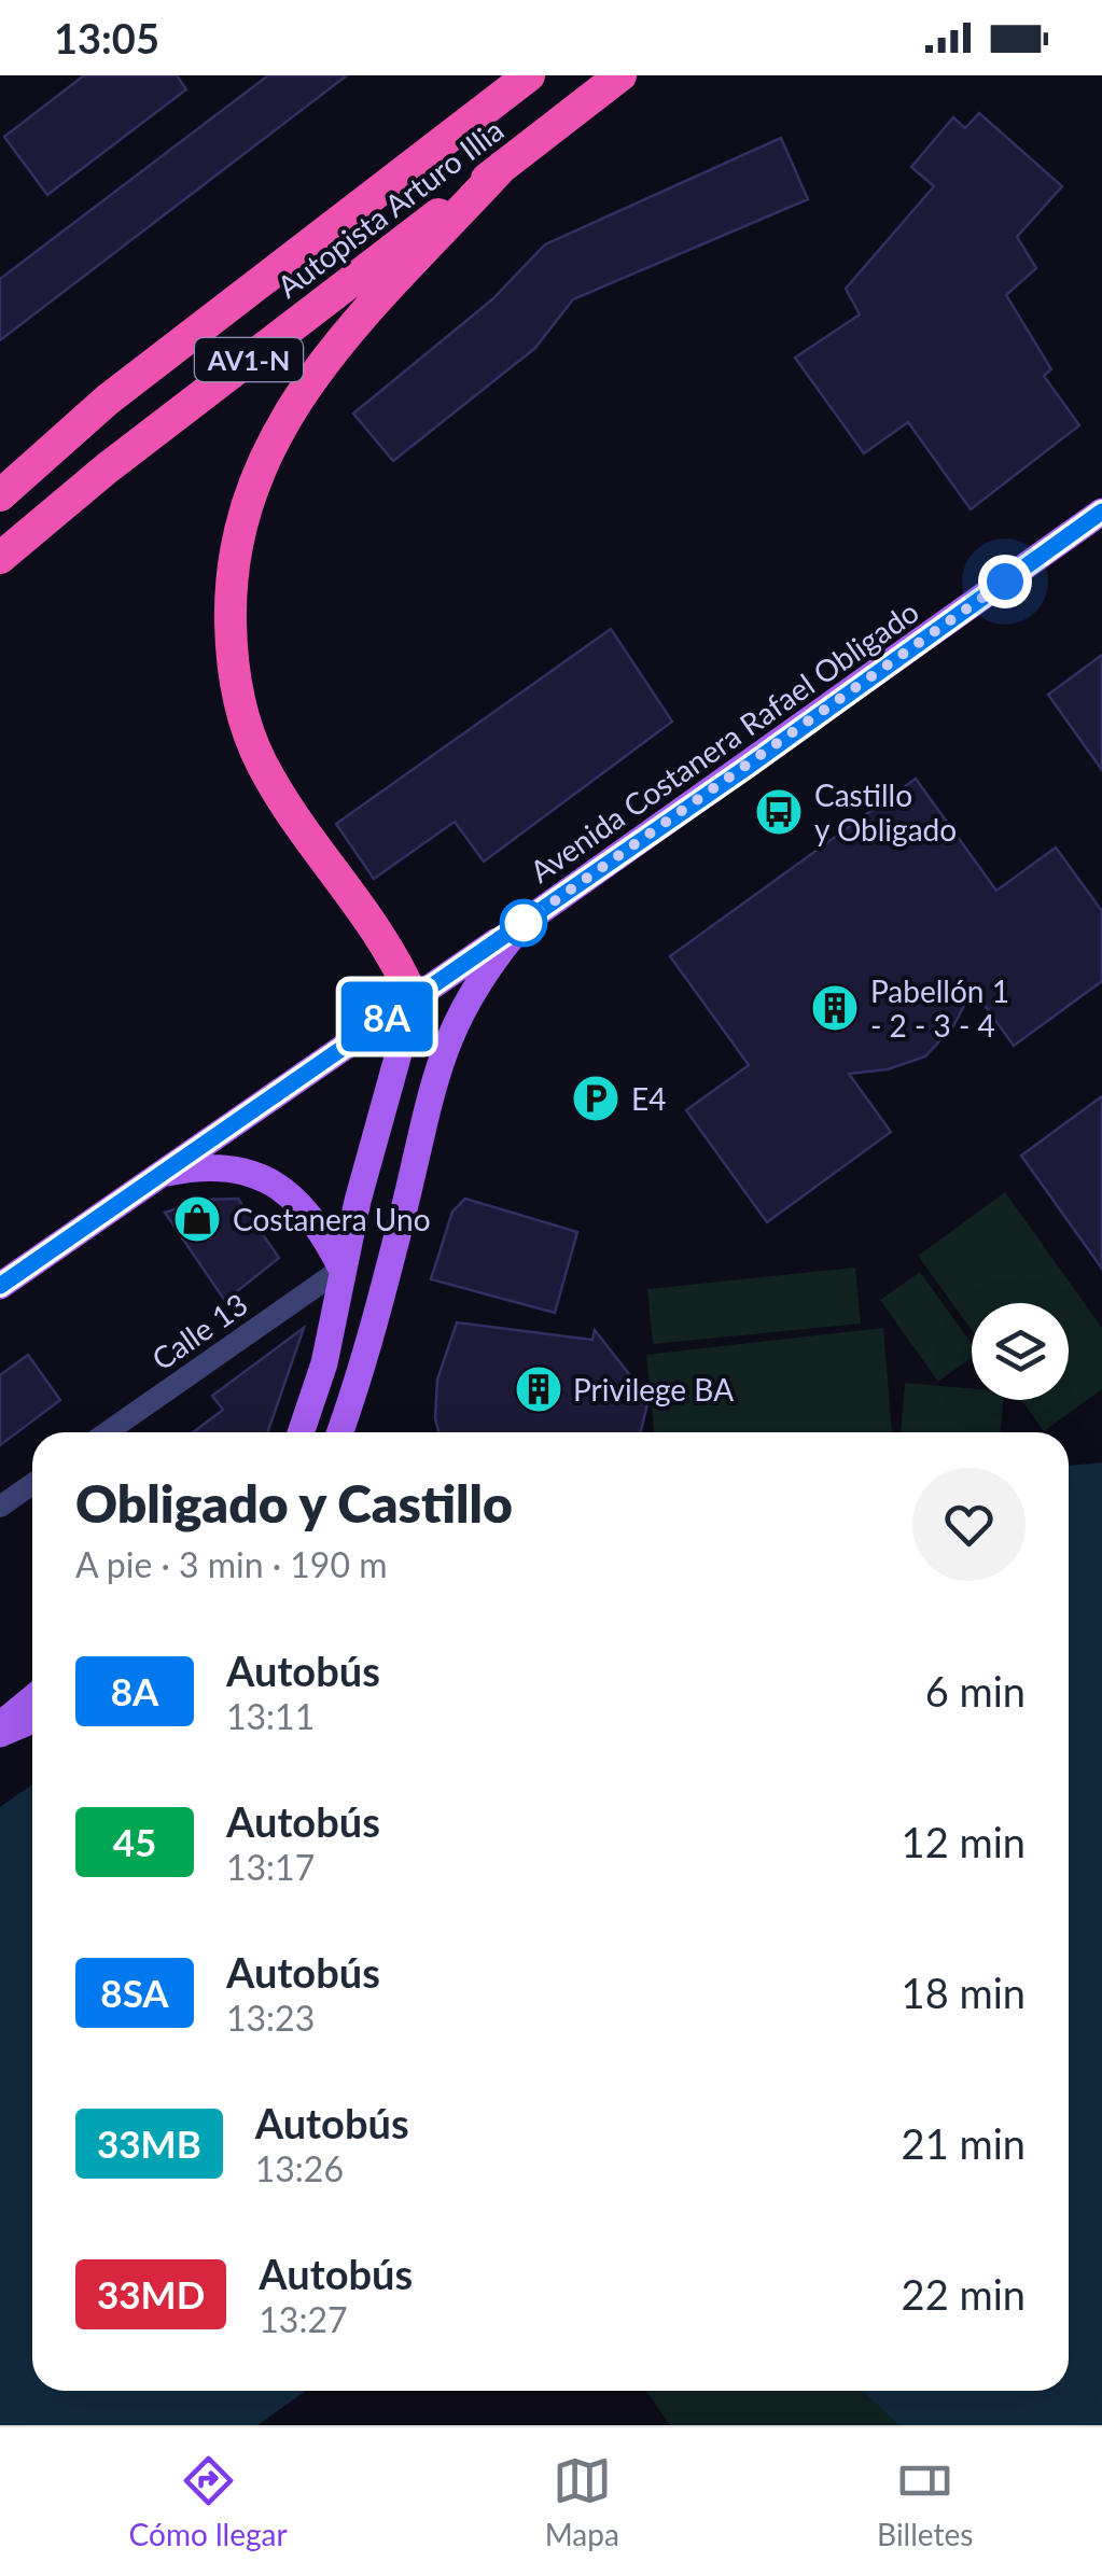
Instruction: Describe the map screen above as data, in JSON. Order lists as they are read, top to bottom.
{
  "streets": {
    "highway": ["Autopista Arturo Illia", "AV1-N"],
    "main road": ["Avenida Costanera Rafael Obligado"],
    "street": ["Calle 13"]
  },
  "places": {
    "bus stop": ["Castillo y Obligado"],
    "building": ["Pabellón 1 - 2 - 3 - 4", "Privilege BA"],
    "parking": ["E4"],
    "shop": ["Costanera Uno"]
  },
  "lines": ["bus line 8A"],
  "page": {
    "status": "13:05",
    "on_map": "8A",
    "heading": ["Obligado y Castillo", "A pie · 3 min · 190 m"],
    "list": [
      {
        "mark": "8A",
        "name": "Autobús",
        "note": "13:11",
        "value": "6 min"
      },
      {
        "mark": "45",
        "name": "Autobús",
        "note": "13:17",
        "value": "12 min"
      },
      {
        "mark": "8SA",
        "name": "Autobús",
        "note": "13:23",
        "value": "18 min"
      },
      {
        "mark": "33MB",
        "name": "Autobús",
        "note": "13:26",
        "value": "21 min"
      },
      {
        "mark": "33MD",
        "name": "Autobús",
        "note": "13:27",
        "value": "22 min"
      }
    ],
    "tabs": ["Cómo llegar", "Mapa", "Billetes"]
  }
}
